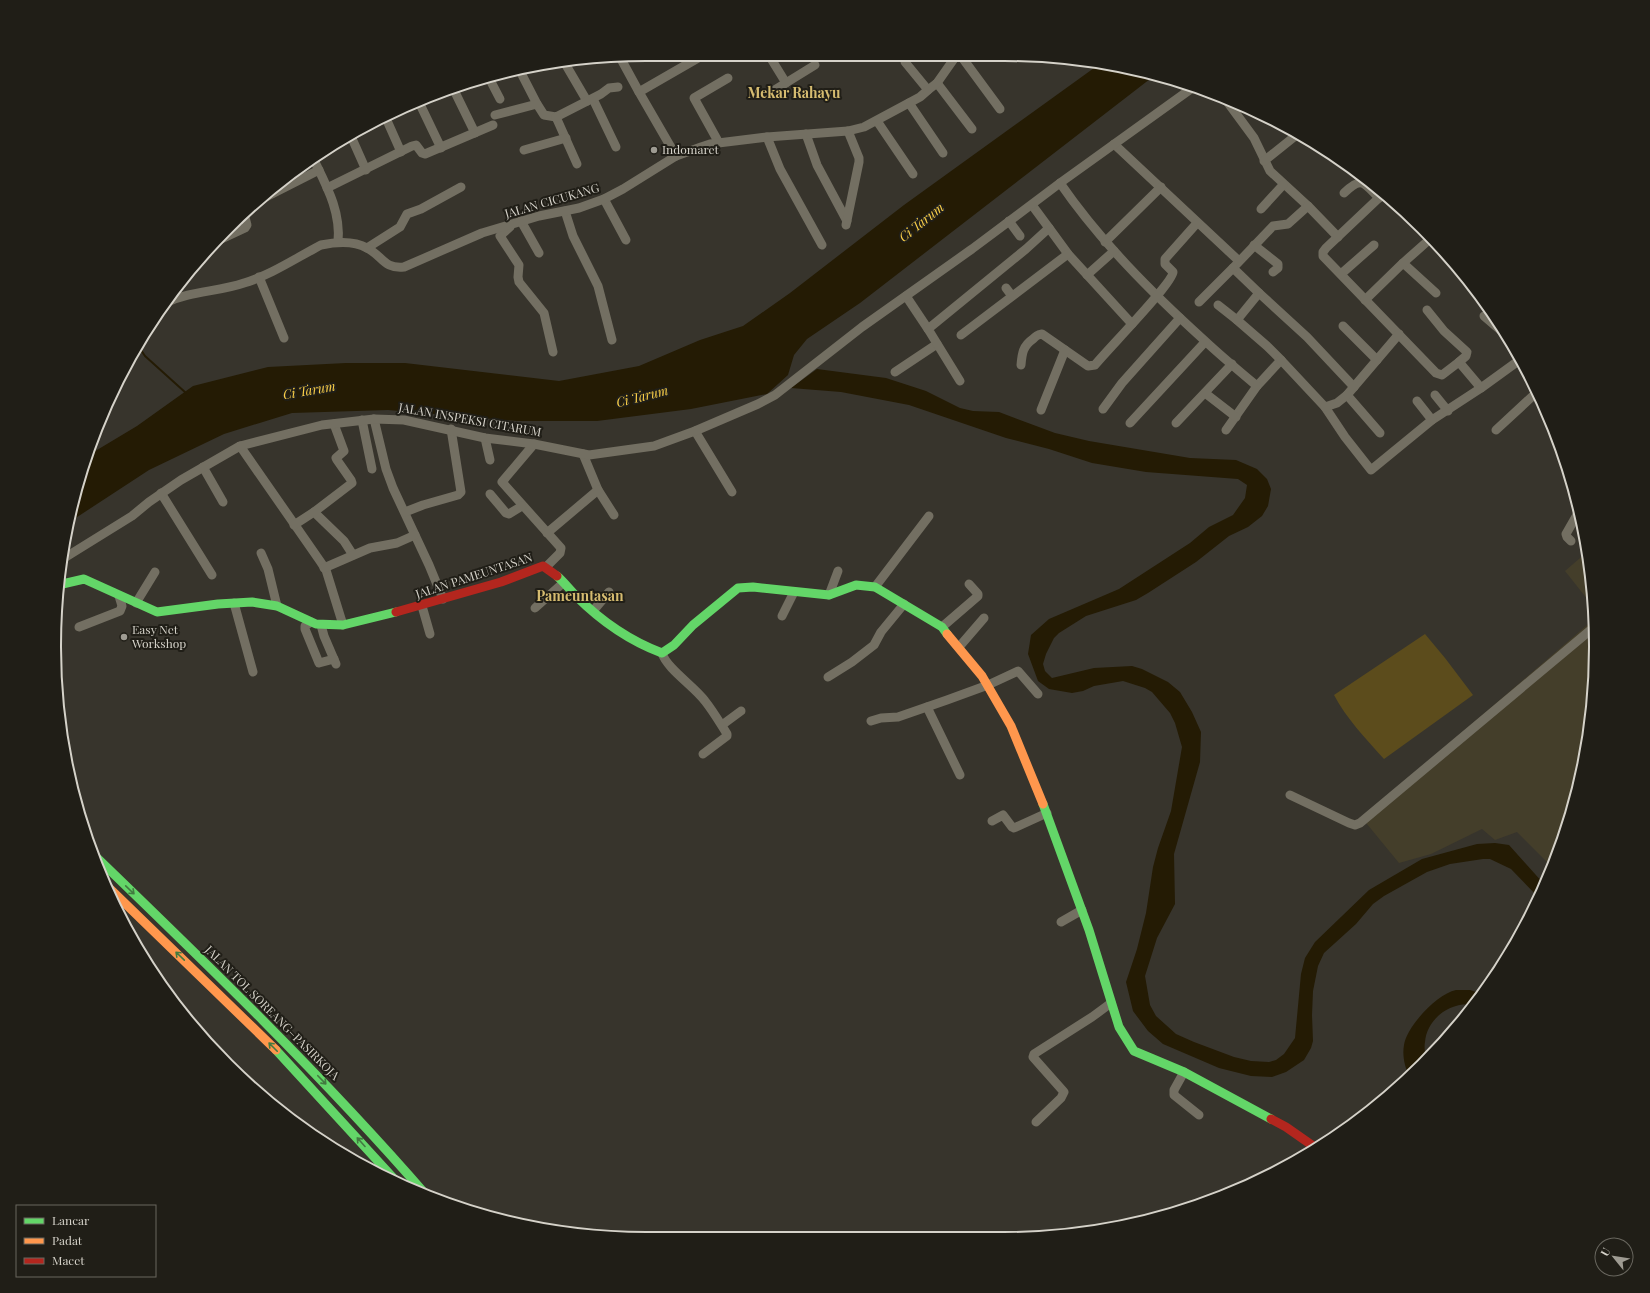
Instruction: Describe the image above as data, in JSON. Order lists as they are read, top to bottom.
{
  "streets": {
    "main road": ["JALAN PAMEUNTASAN", "JALAN TOL SOREANG–PASIRKOJA"],
    "street": ["JALAN CICUKANG", "JALAN INSPEKSI CITARUM"]
  },
  "districts": ["Mekar Rahayu", "Pameuntasan"],
  "water": ["Ci Tarum"],
  "places": ["Indomaret", "Easy Net Workshop"],
  "legend": ["Lancar", "Padat", "Macet"],
  "north": "top left"
}
